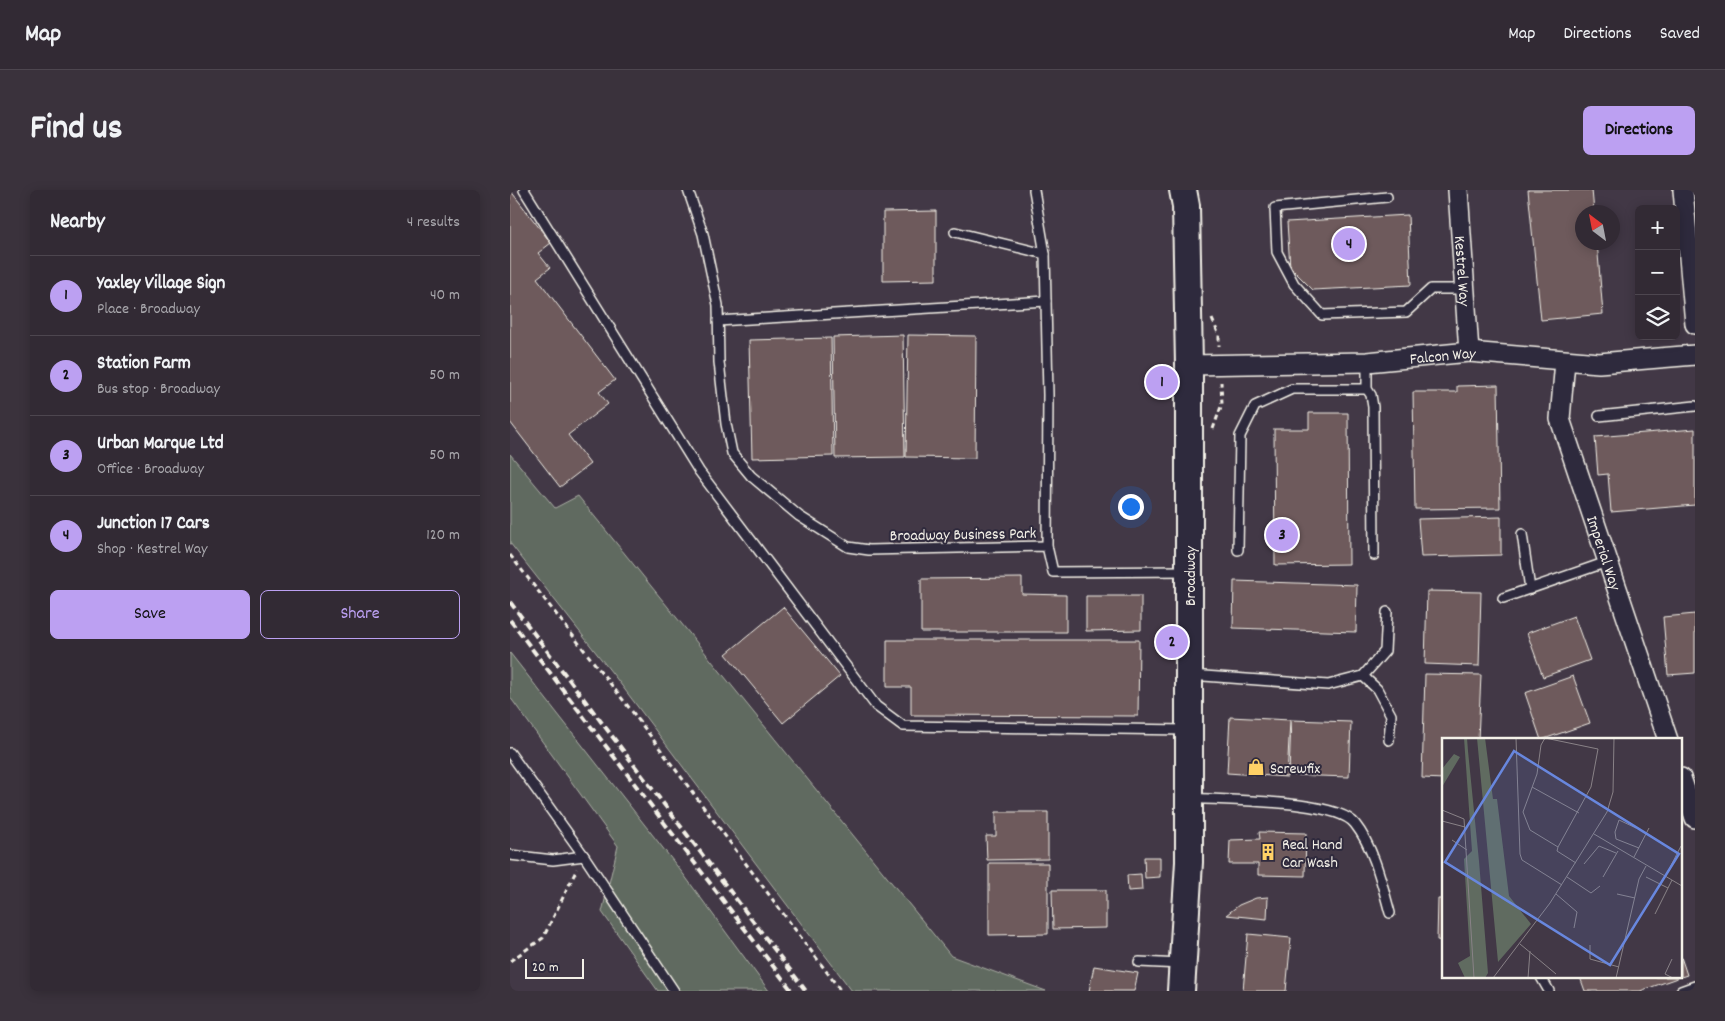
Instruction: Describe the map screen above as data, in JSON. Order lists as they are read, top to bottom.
{
  "streets": {
    "main road": ["Broadway"],
    "street": ["Kestrel Way", "Falcon Way", "Imperial Way"],
    "lane": ["Broadway Business Park"]
  },
  "crossings": [
    ["Kestrel Way", "Falcon Way"],
    ["Falcon Way", "Imperial Way"],
    ["Falcon Way", "Broadway"],
    ["Broadway Business Park", "Broadway"]
  ],
  "places": {
    "shop": ["Screwfix"],
    "building": ["Real Hand Car Wash"]
  },
  "scale_bar": "20 m",
  "north": "top left",
  "page": {
    "header": "Map",
    "nav": ["Map", "Directions", "Saved"],
    "title": "Find us",
    "buttons": [
      "Directions",
      ["Save", "Share"]
    ],
    "heading": ["Nearby", "4 results"],
    "map_buttons": ["+", "−"],
    "pins": [
      "4",
      "1",
      "3",
      "2"
    ],
    "list": [
      {
        "mark": "1",
        "name": "Yaxley Village Sign",
        "note": "Place · Broadway",
        "value": "40 m"
      },
      {
        "mark": "2",
        "name": "Station Farm",
        "note": "Bus stop · Broadway",
        "value": "50 m"
      },
      {
        "mark": "3",
        "name": "Urban Marque Ltd",
        "note": "Office · Broadway",
        "value": "50 m"
      },
      {
        "mark": "4",
        "name": "Junction 17 Cars",
        "note": "Shop · Kestrel Way",
        "value": "120 m"
      }
    ],
    "scale": "20 m"
  }
}
